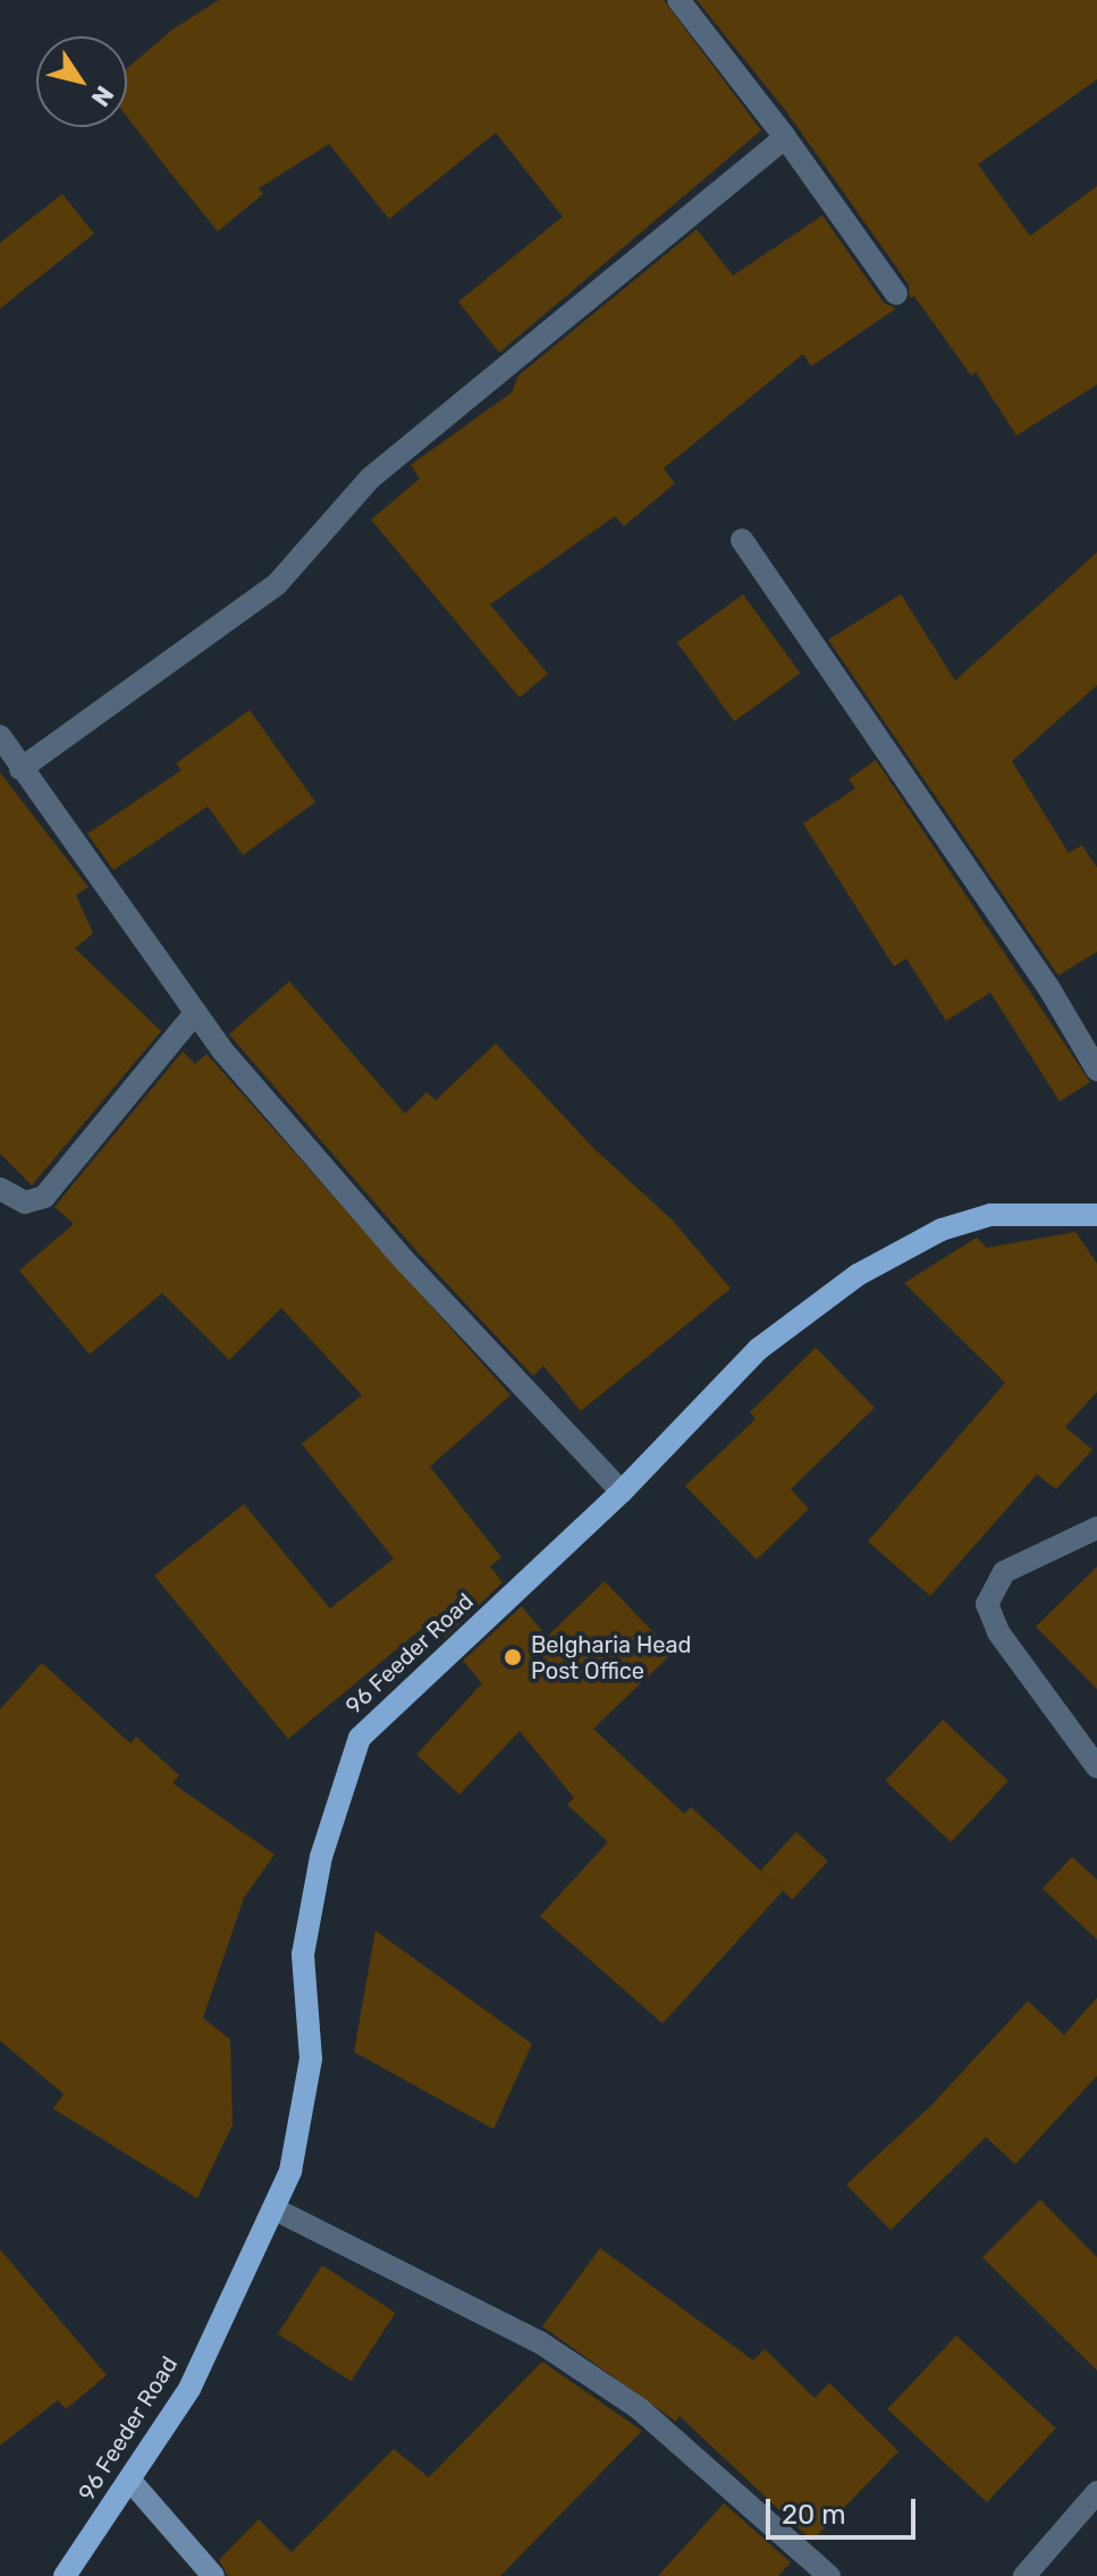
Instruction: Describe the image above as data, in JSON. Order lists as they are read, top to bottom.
{
  "streets": {
    "main road": ["96 Feeder Road"]
  },
  "places": ["Belgharia Head Post Office"],
  "scale_bar": "20 m",
  "north": "bottom right"
}
